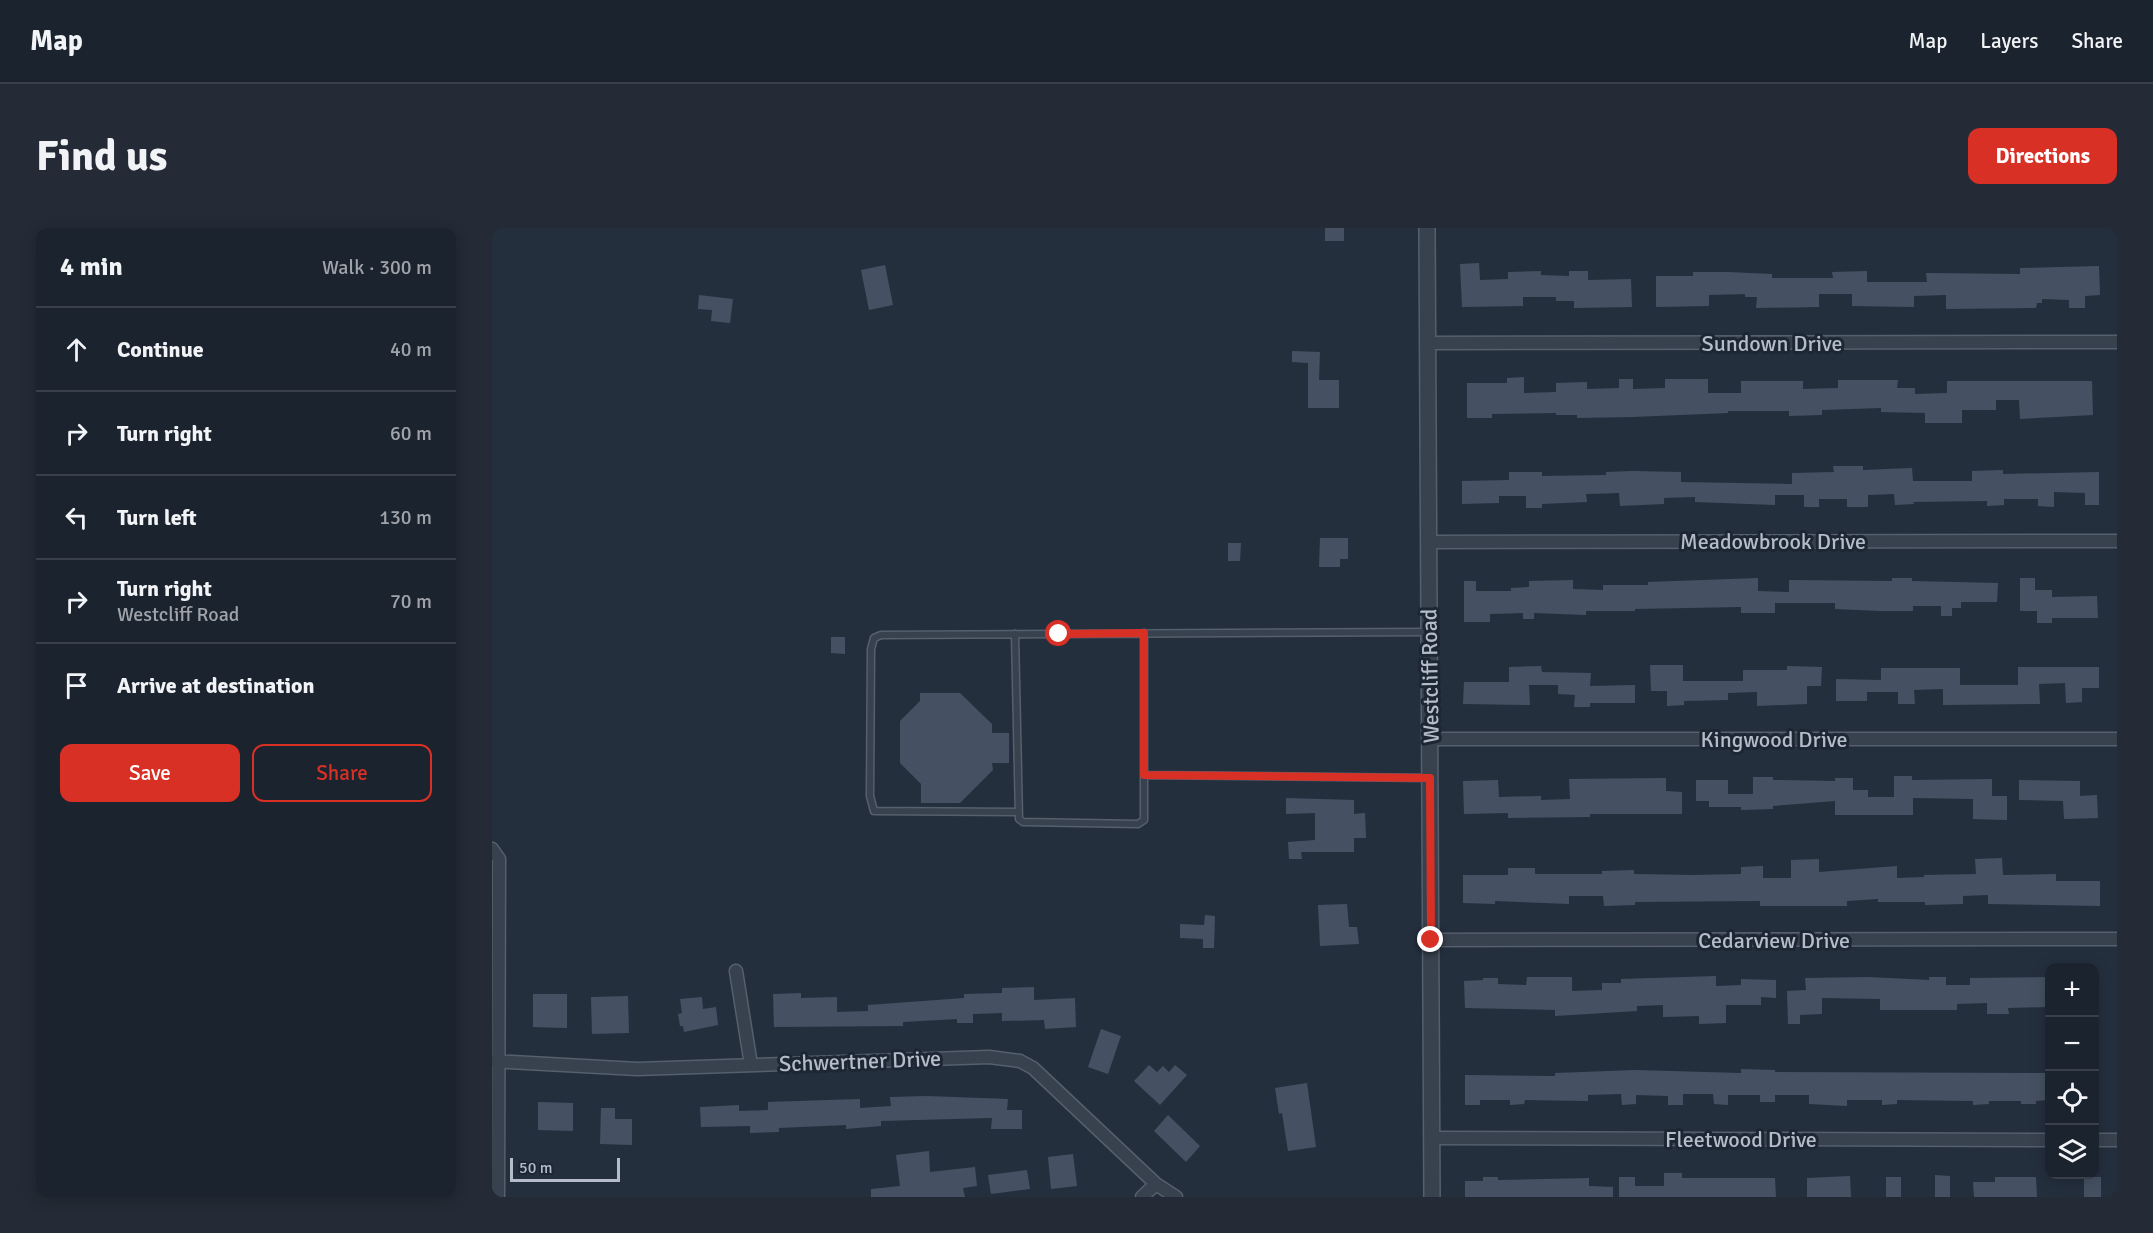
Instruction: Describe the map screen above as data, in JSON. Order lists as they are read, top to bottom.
{
  "streets": {
    "street": [
      "Sundown Drive",
      "Meadowbrook Drive",
      "Westcliff Road",
      "Kingwood Drive",
      "Cedarview Drive",
      "Schwertner Drive",
      "Fleetwood Drive"
    ]
  },
  "crossings": [
    ["Sundown Drive", "Westcliff Road"],
    ["Meadowbrook Drive", "Westcliff Road"],
    ["Westcliff Road", "Kingwood Drive"],
    ["Westcliff Road", "Cedarview Drive"],
    ["Westcliff Road", "Fleetwood Drive"]
  ],
  "scale_bar": "50 m",
  "page": {
    "header": "Map",
    "nav": ["Map", "Layers", "Share"],
    "buttons": [
      "Directions",
      ["Save", "Share"]
    ],
    "title": "Find us",
    "heading": ["4 min", "Walk · 300 m"],
    "list": [
      ["Continue", "40 m"],
      ["Turn right", "60 m"],
      ["Turn left", "130 m"],
      ["Turn right", "Westcliff Road", "70 m"],
      "Arrive at destination"
    ],
    "map_buttons": ["+", "−"],
    "scale": "50 m"
  }
}
